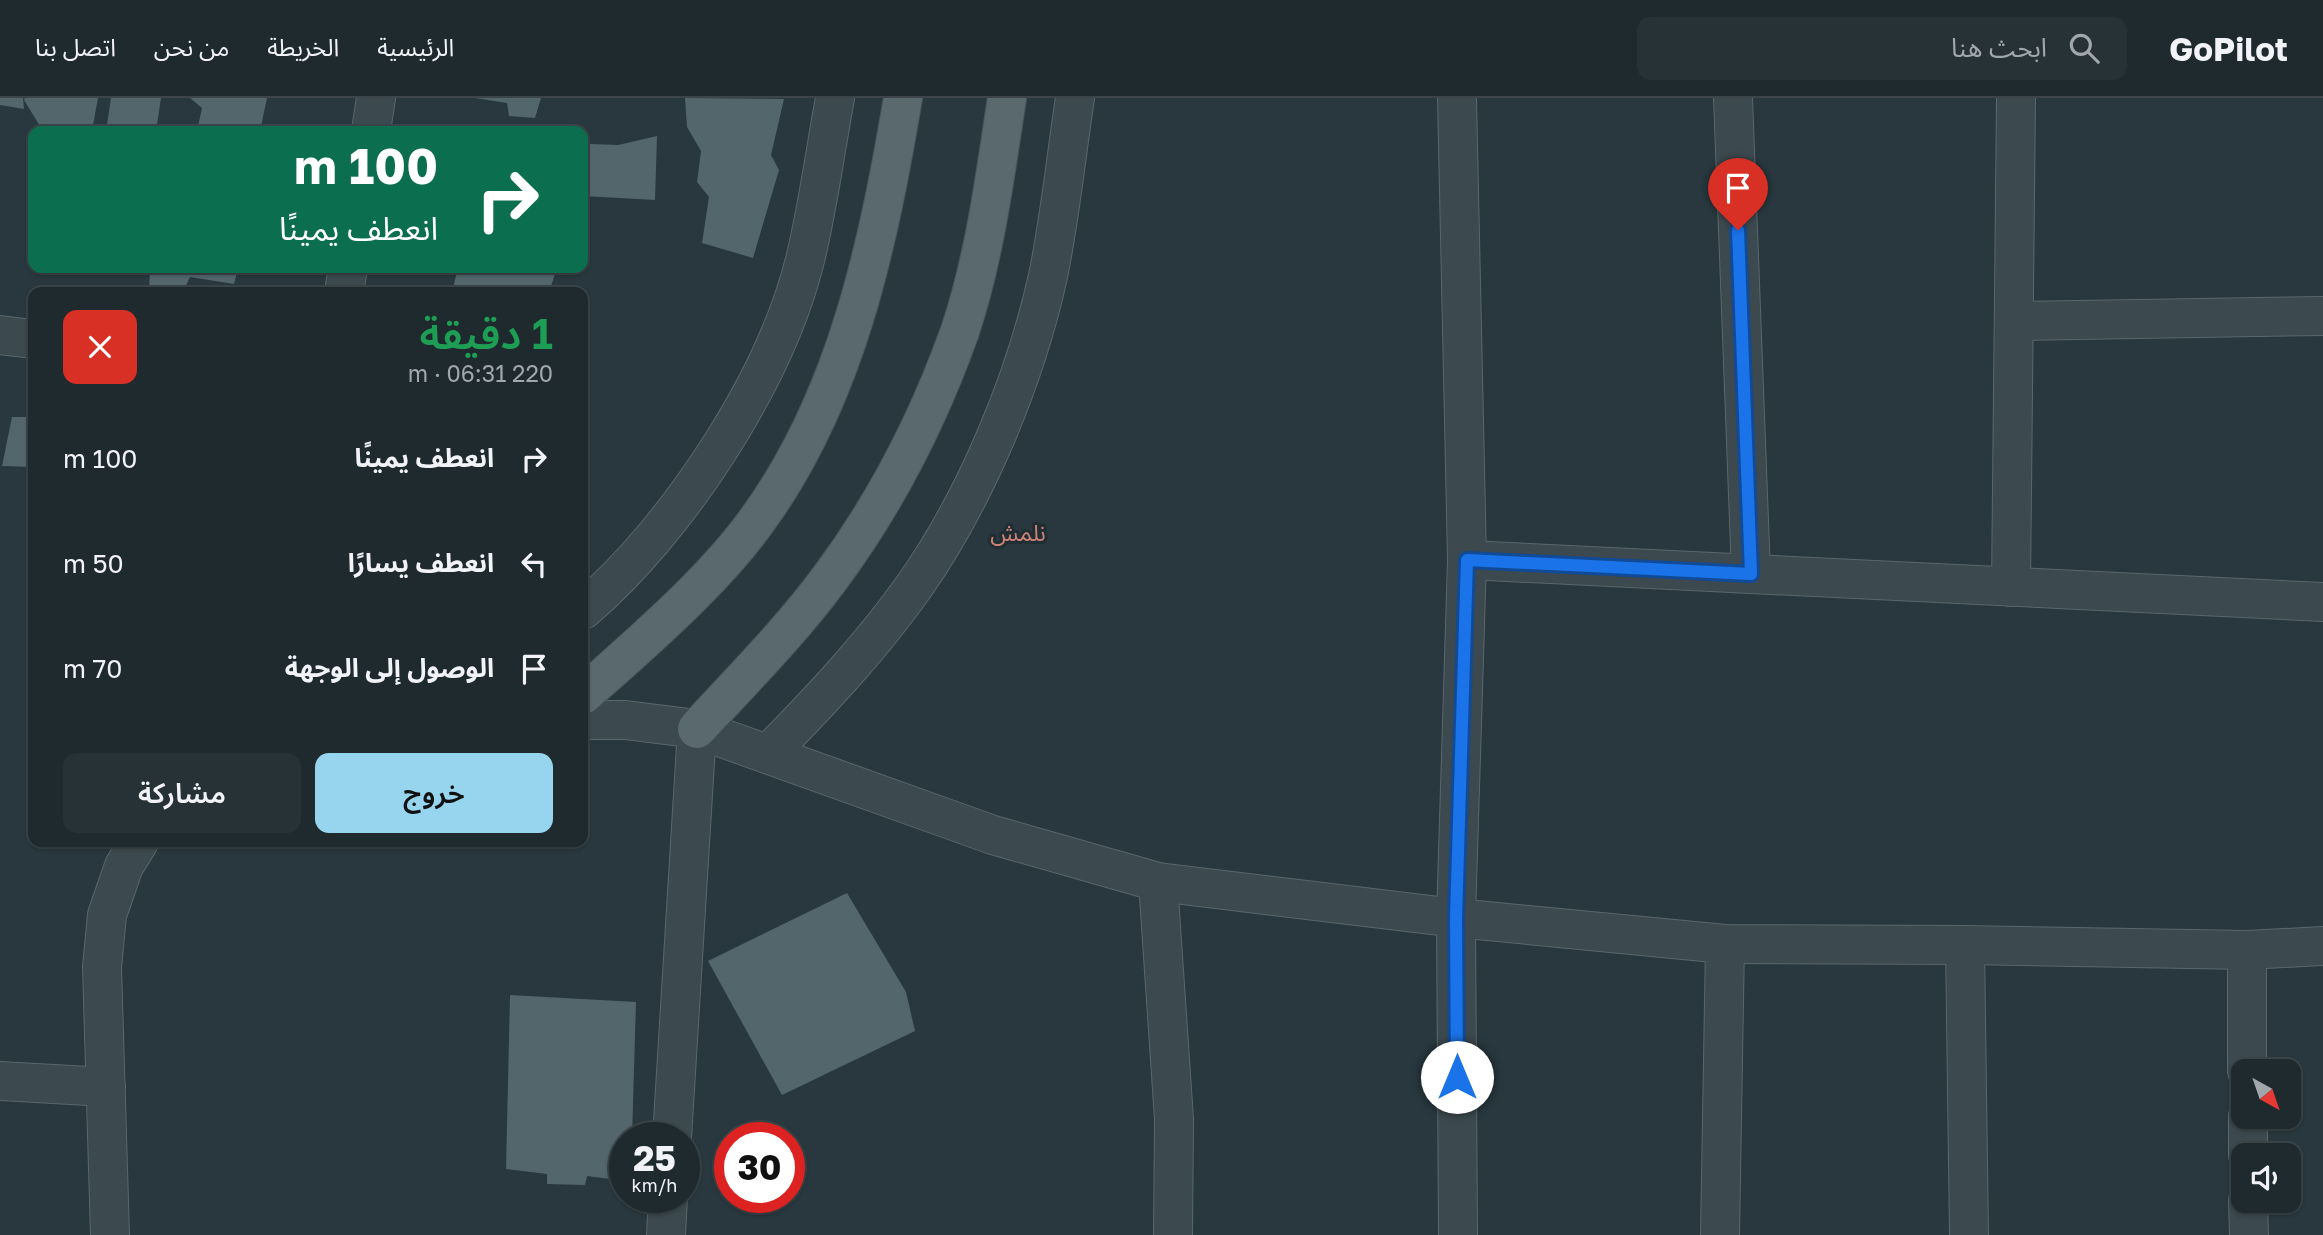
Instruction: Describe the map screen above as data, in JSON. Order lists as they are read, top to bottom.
{
  "districts": ["نلمش"],
  "north": "bottom right",
  "page": {
    "header": "GoPilot",
    "search": "ابحث هنا",
    "nav": [
      "الرئيسية",
      "الخريطة",
      "من نحن",
      "اتصل بنا"
    ],
    "turn": ["100 m", "انعطف يمينًا"],
    "heading": ["1 دقيقة", "220 m · 06:31"],
    "list": [
      {
        "name": "انعطف يمينًا",
        "value": "100 m"
      },
      {
        "name": "انعطف يسارًا",
        "value": "50 m"
      },
      {
        "name": "الوصول إلى الوجهة",
        "value": "70 m"
      }
    ],
    "buttons": ["خروج", "مشاركة"],
    "speed": "25 km/h",
    "limit": "30"
  }
}
